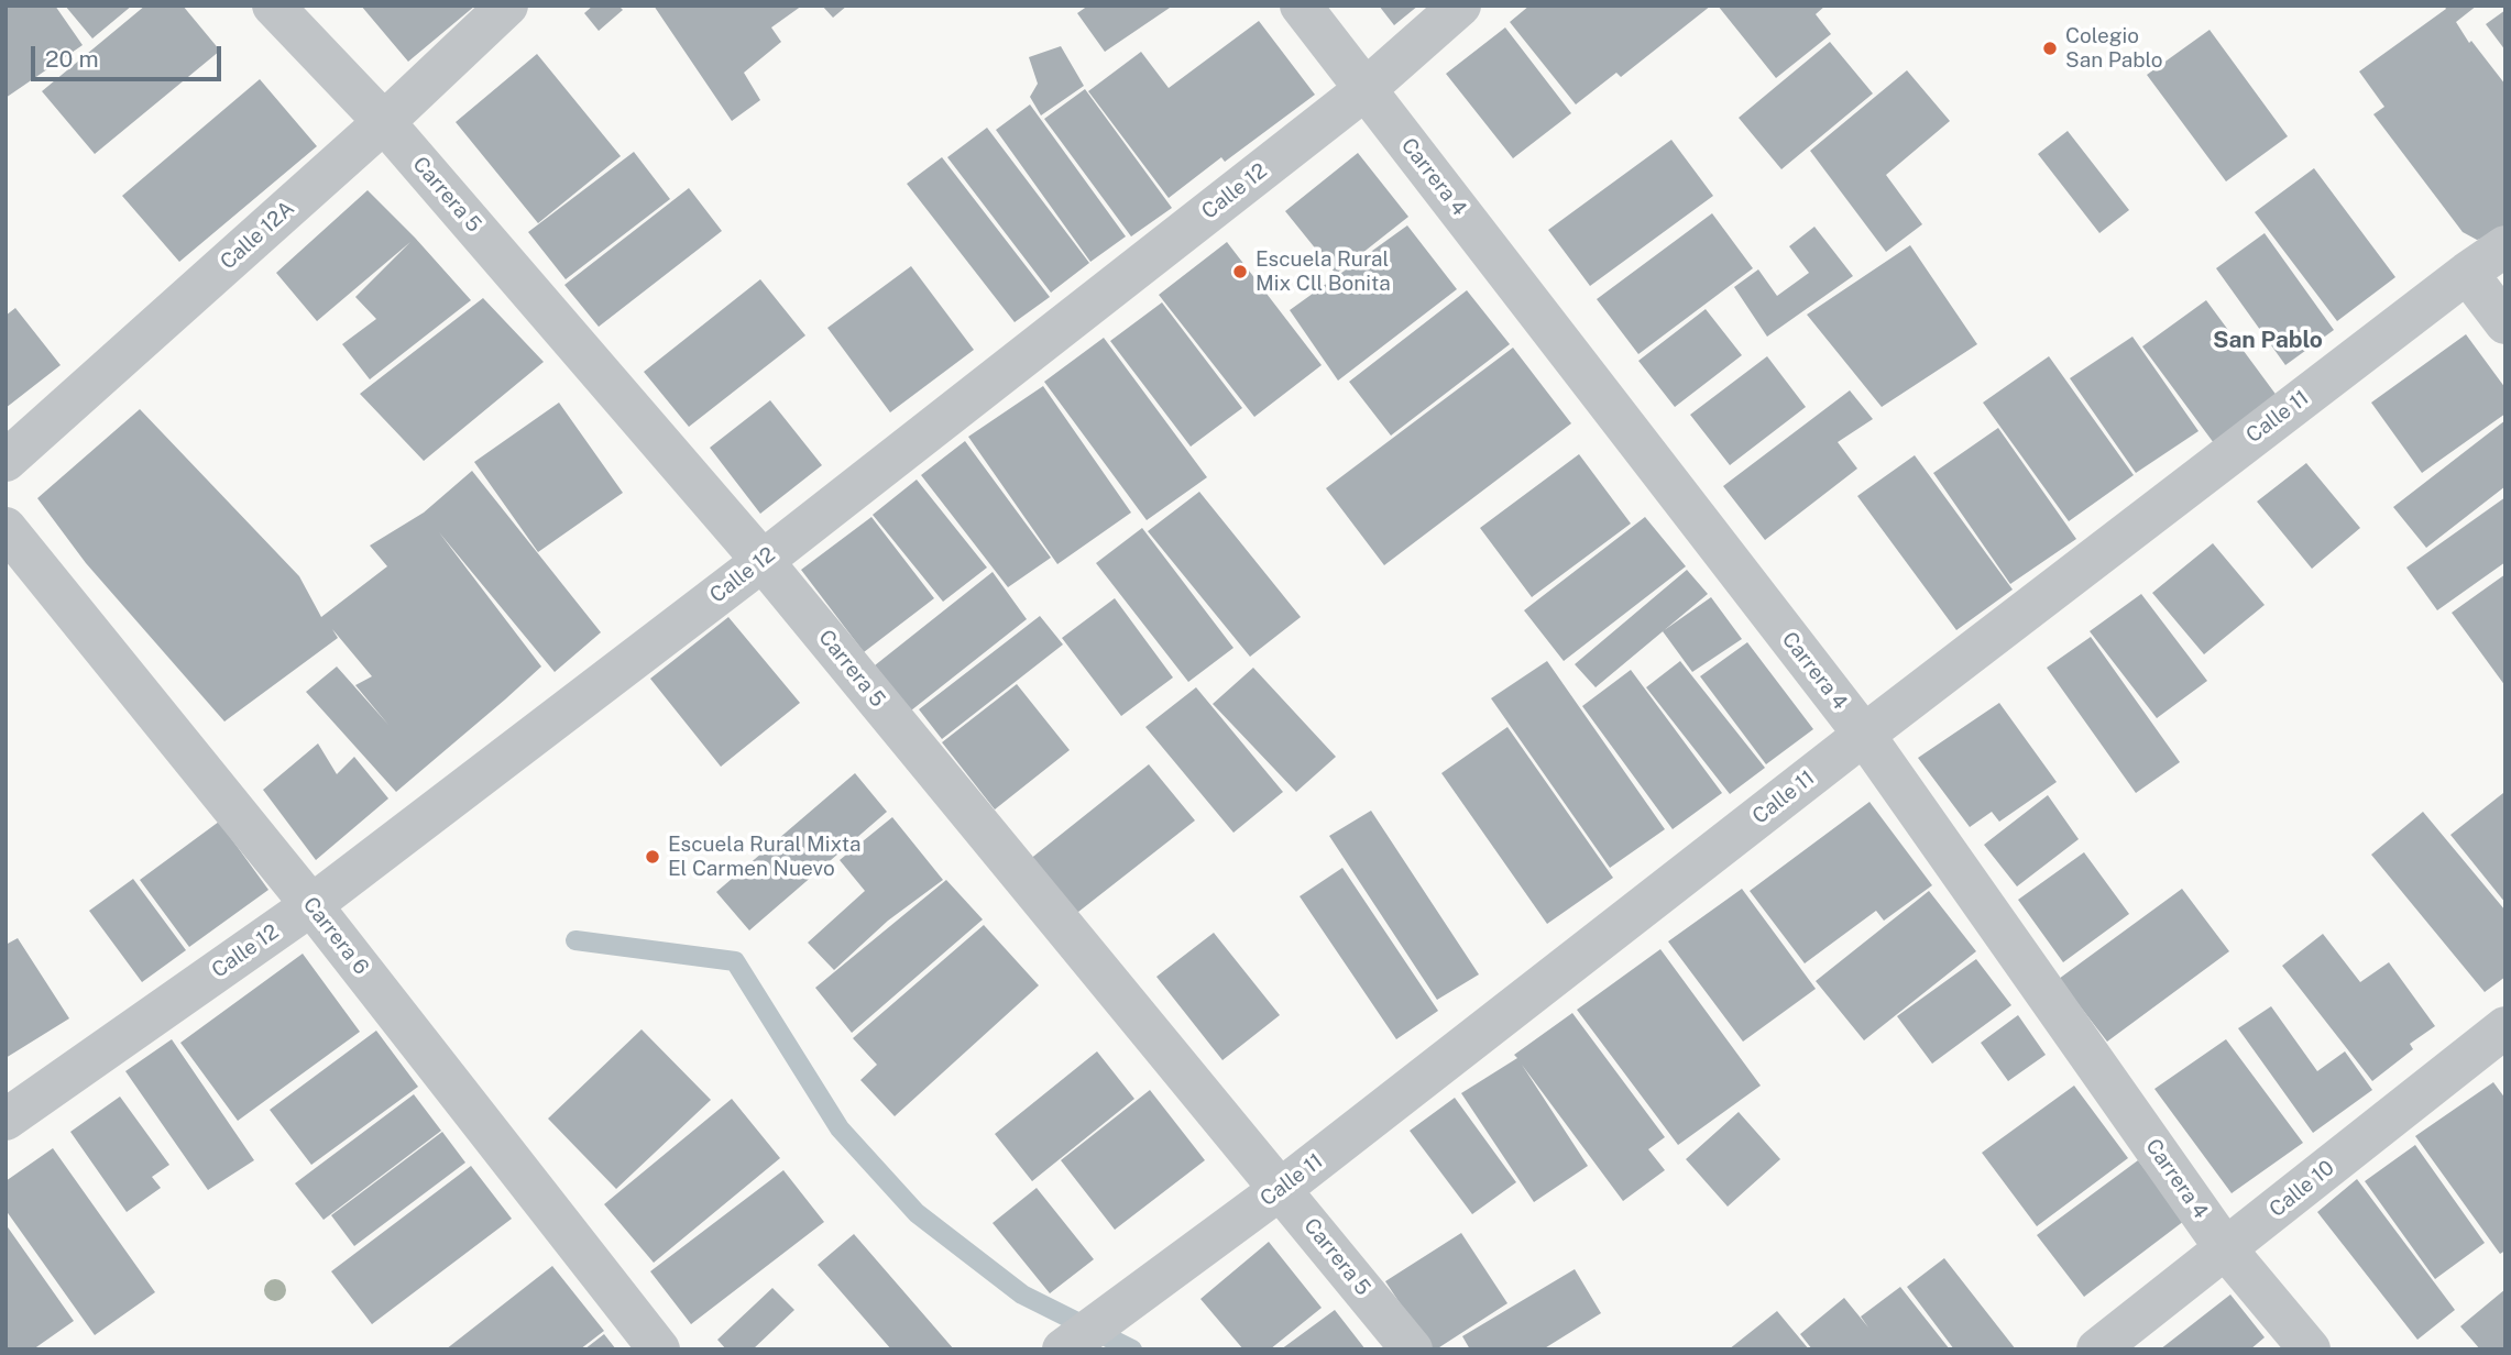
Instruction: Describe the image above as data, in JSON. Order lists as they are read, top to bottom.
{
  "streets": {
    "street": [
      "Carrera 4",
      "Calle 12",
      "Carrera 5",
      "Calle 12A",
      "Calle 11",
      "Carrera 6",
      "Calle 10"
    ]
  },
  "crossings": [
    ["Carrera 4", "Calle 12"],
    ["Carrera 4", "Calle 11"],
    ["Carrera 4", "Calle 10"],
    ["Calle 12", "Carrera 5"],
    ["Calle 12", "Carrera 6"],
    ["Carrera 5", "Calle 12A"],
    ["Carrera 5", "Calle 11"]
  ],
  "districts": ["San Pablo"],
  "places": ["Colegio San Pablo", "Escuela Rural Mix Cll Bonita", "Escuela Rural Mixta El Carmen Nuevo"],
  "scale_bar": "20 m"
}
